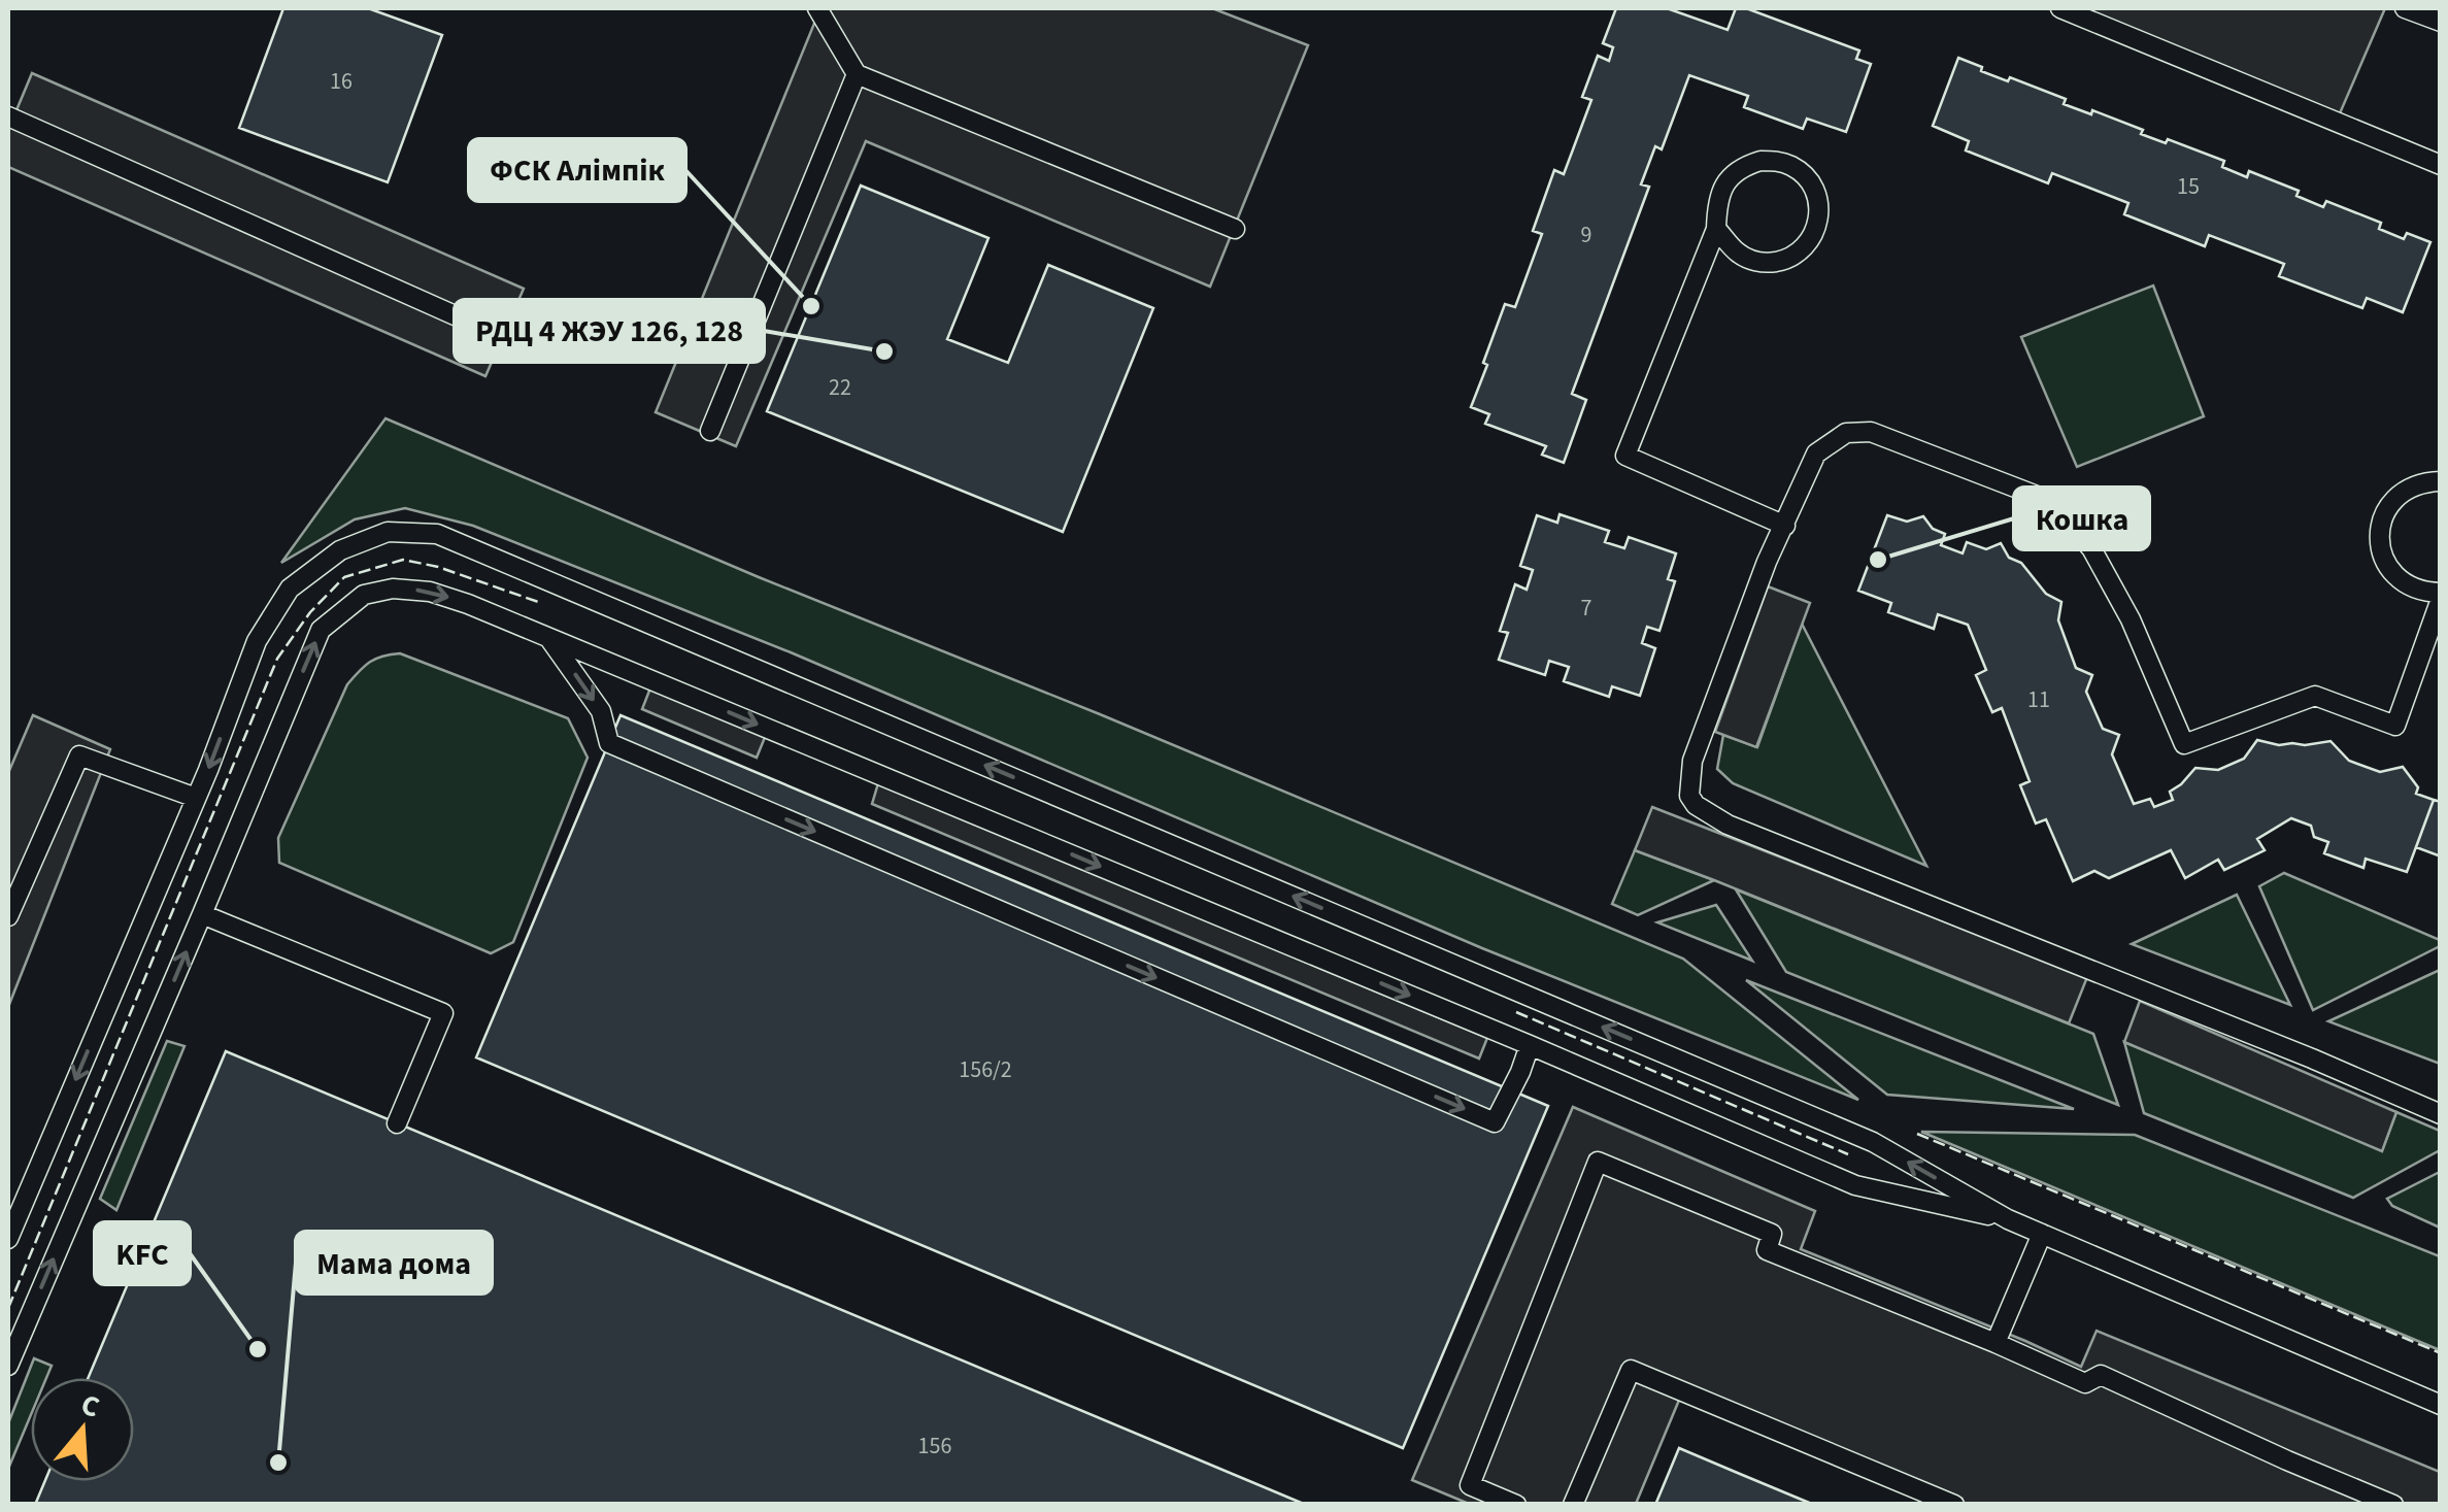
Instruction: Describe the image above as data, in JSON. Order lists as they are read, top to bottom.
{
  "places": [
    "ФСК Алімпік",
    "РДЦ 4 ЖЭУ 126, 128",
    "Кошка",
    "KFC",
    "Мама дома"
  ],
  "house_numbers": [
    "16",
    "15",
    "9",
    "22",
    "7",
    "11",
    "156/2",
    "156"
  ],
  "north": "top"
}
